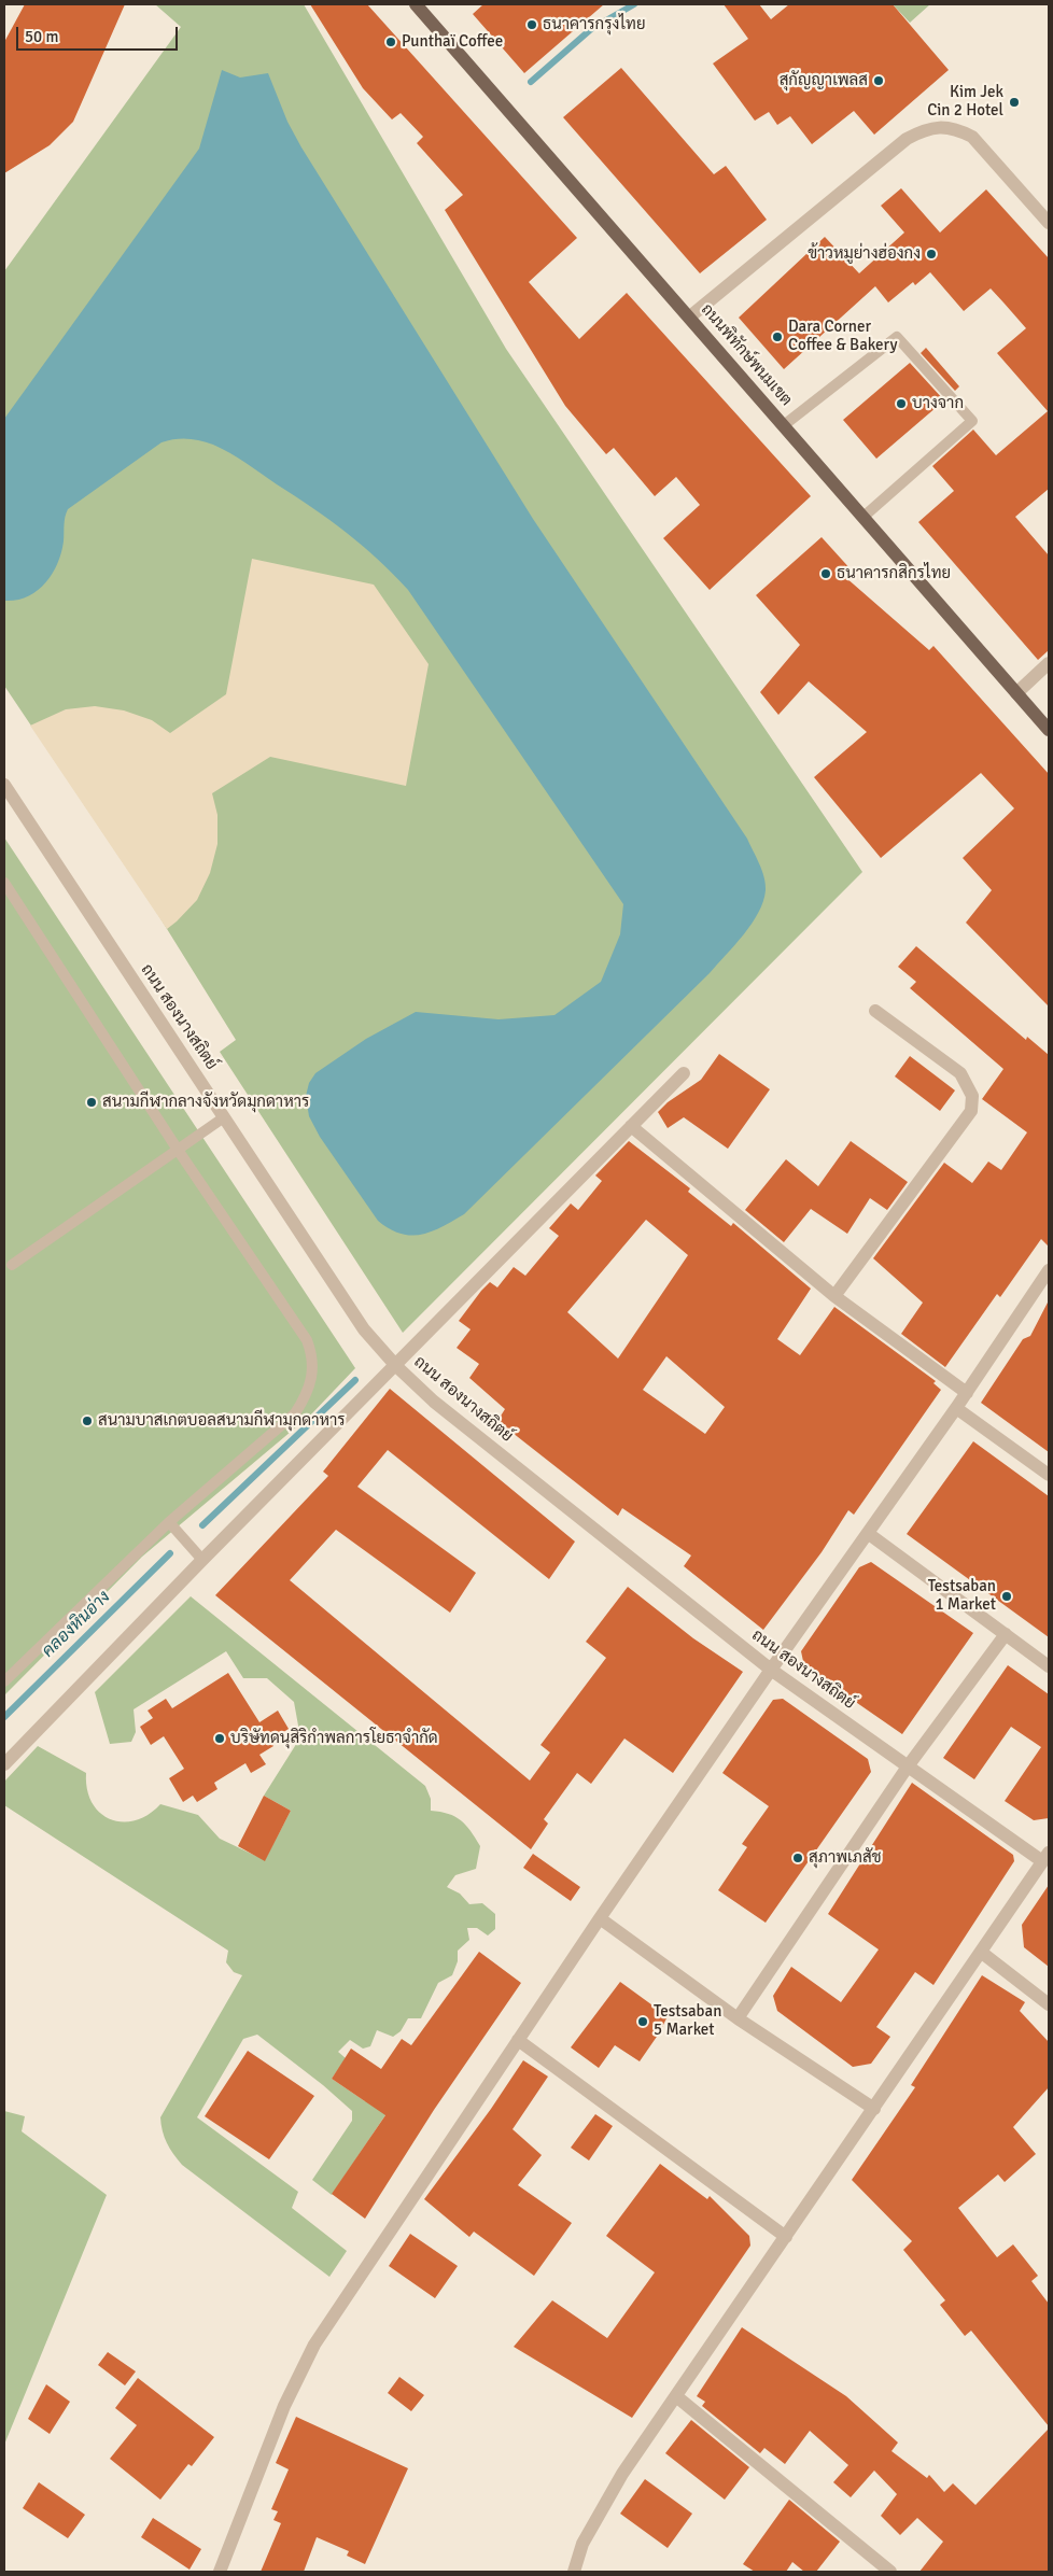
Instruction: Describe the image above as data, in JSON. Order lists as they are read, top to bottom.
{
  "streets": {
    "main road": ["ถนนพิทักษ์พนมเขต"],
    "street": ["ถนน สองนางสถิตย์"]
  },
  "water": ["คลองหินอ่าง"],
  "places": [
    "ธนาคารกรุงไทย",
    "Punthaï Coffee",
    "สุกัญญาเพลส",
    "Kim Jek Cin 2 Hotel",
    "ข้าวหมูย่างฮ่องกง",
    "Dara Corner Coffee & Bakery",
    "บางจาก",
    "ธนาคารกสิกรไทย",
    "สนามกีฬากลางจังหวัดมุกดาหาร",
    "สนามบาสเกตบอลสนามกีฬามุกดาหาร",
    "Testsaban 1 Market",
    "บริษัทดนุสิริกำพลการโยธาจำกัด",
    "สุภาพเภสัช",
    "Testsaban 5 Market"
  ],
  "scale_bar": "50 m"
}
